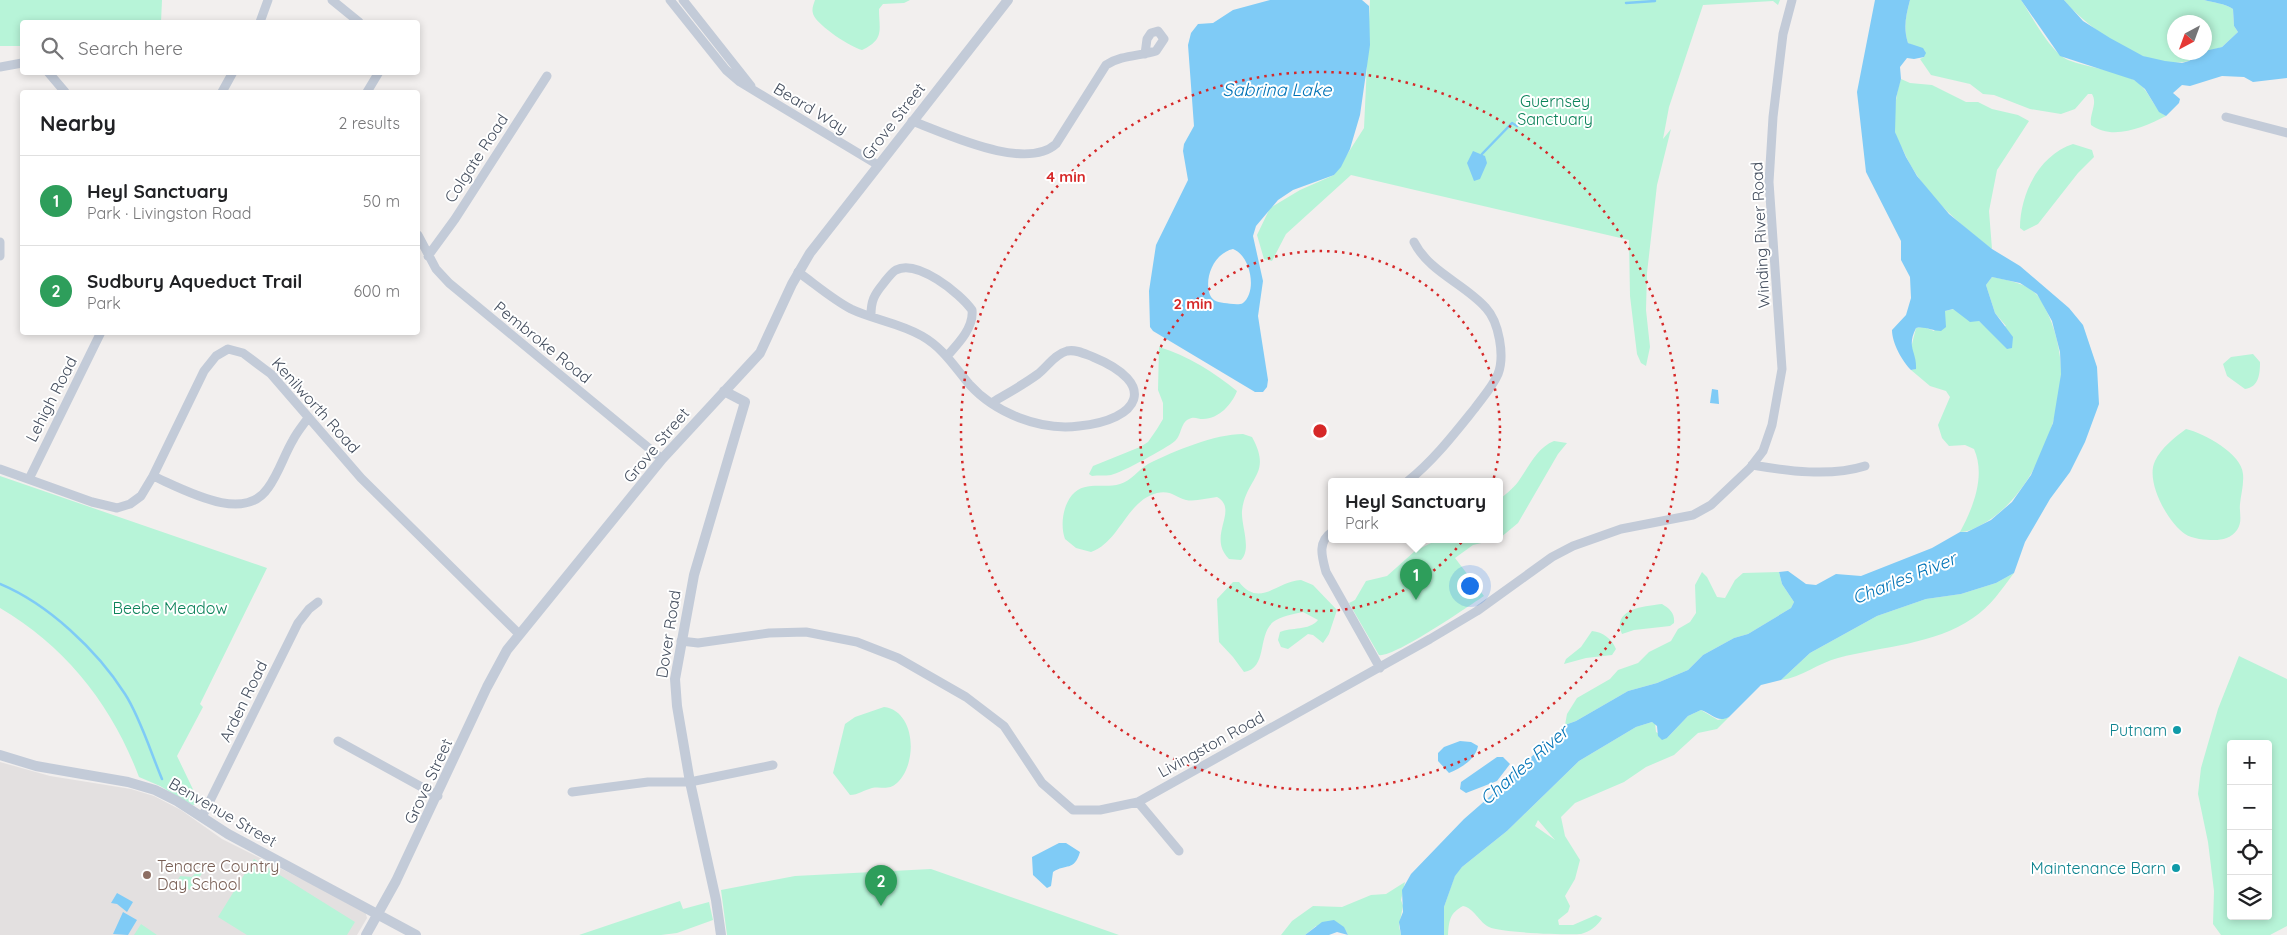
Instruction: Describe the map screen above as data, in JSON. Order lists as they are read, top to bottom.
{
  "streets": {
    "street": [
      "Beard Way",
      "Grove Street",
      "Colgate Road",
      "Winding River Road",
      "Pembroke Road",
      "Lehigh Road",
      "Kenilworth Road",
      "Dover Road",
      "Arden Road",
      "Livingston Road",
      "Benvenue Street"
    ]
  },
  "crossings": [
    ["Beard Way", "Grove Street"],
    ["Grove Street", "Pembroke Road"],
    ["Grove Street", "Kenilworth Road"],
    ["Grove Street", "Dover Road"],
    ["Grove Street", "Benvenue Street"],
    ["Colgate Road", "Pembroke Road"],
    ["Winding River Road", "Livingston Road"],
    ["Lehigh Road", "Kenilworth Road"],
    ["Dover Road", "Livingston Road"],
    ["Arden Road", "Benvenue Street"]
  ],
  "water": ["Sabrina Lake", "Charles River"],
  "parks": ["Guernsey Sanctuary", "Beebe Meadow"],
  "places": ["Putnam", "Maintenance Barn", "Tenacre Country Day School"],
  "north": "bottom left",
  "page": {
    "search": "Search here",
    "heading": ["Nearby", "2 results"],
    "list": [
      {
        "mark": "1",
        "name": "Heyl Sanctuary",
        "note": "Park · Livingston Road",
        "value": "50 m"
      },
      {
        "mark": "2",
        "name": "Sudbury Aqueduct Trail",
        "note": "Park",
        "value": "600 m"
      }
    ],
    "popup": ["Heyl Sanctuary", "Park"],
    "pins": ["1", "2"],
    "map_buttons": ["+", "−"]
  },
  "rings": ["4 min", "2 min"]
}
